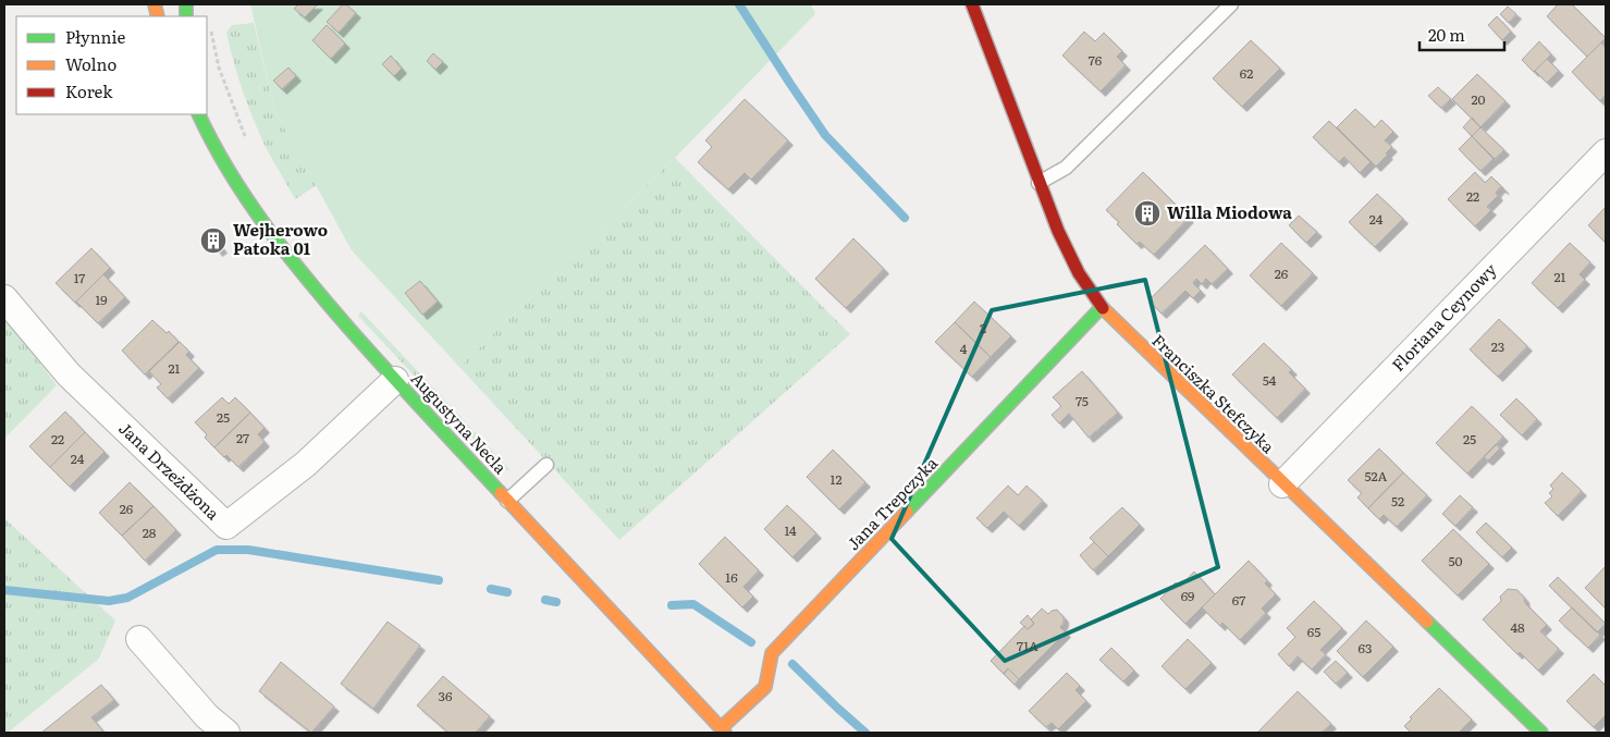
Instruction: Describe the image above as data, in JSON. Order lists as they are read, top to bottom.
{
  "streets": {
    "street": [
      "Floriana Ceynowy",
      "Franciszka Stefczyka",
      "Augustyna Necla",
      "Jana Drzeżdżona",
      "Jana Trepczyka"
    ]
  },
  "crossings": [
    ["Floriana Ceynowy", "Franciszka Stefczyka"],
    ["Franciszka Stefczyka", "Jana Trepczyka"],
    ["Augustyna Necla", "Jana Drzeżdżona"],
    ["Augustyna Necla", "Jana Trepczyka"]
  ],
  "places": {
    "building": ["Willa Miodowa", "Wejherowo Patoka 01"]
  },
  "house_numbers": [
    "76",
    "62",
    "20",
    "22",
    "24",
    "26",
    "21",
    "17",
    "19",
    "2",
    "23",
    "4",
    "21",
    "54",
    "75",
    "25",
    "27",
    "22",
    "25",
    "24",
    "52A",
    "12",
    "52",
    "26",
    "14",
    "28",
    "50",
    "16",
    "69",
    "67",
    "48",
    "65",
    "71A",
    "63",
    "36"
  ],
  "legend": ["Płynnie", "Wolno", "Korek"],
  "scale_bar": "20 m"
}
